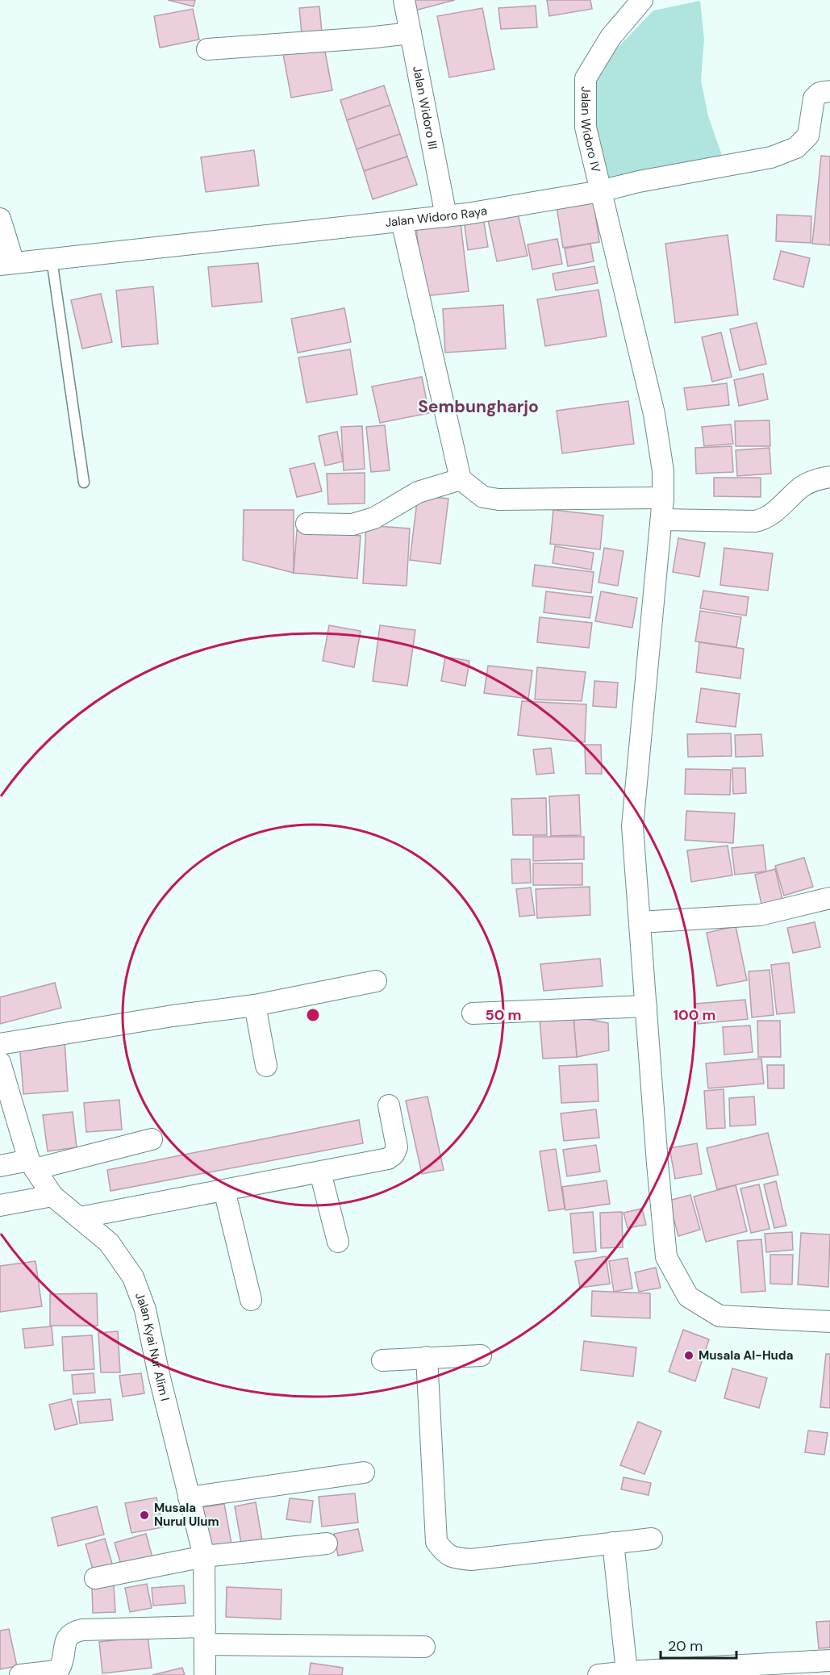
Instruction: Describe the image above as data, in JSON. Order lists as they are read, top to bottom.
{
  "streets": {
    "street": [
      "Jalan Widoro III",
      "Jalan Widoro IV",
      "Jalan Widoro Raya",
      "Jalan Kyai Nur Alim I"
    ]
  },
  "crossings": [
    ["Jalan Widoro III", "Jalan Widoro Raya"],
    ["Jalan Widoro IV", "Jalan Widoro Raya"]
  ],
  "districts": ["Sembungharjo"],
  "places": ["Musala Al-Huda", "Musala Nurul Ulum"],
  "scale_bar": "20 m",
  "rings": ["50 m", "100 m"]
}
